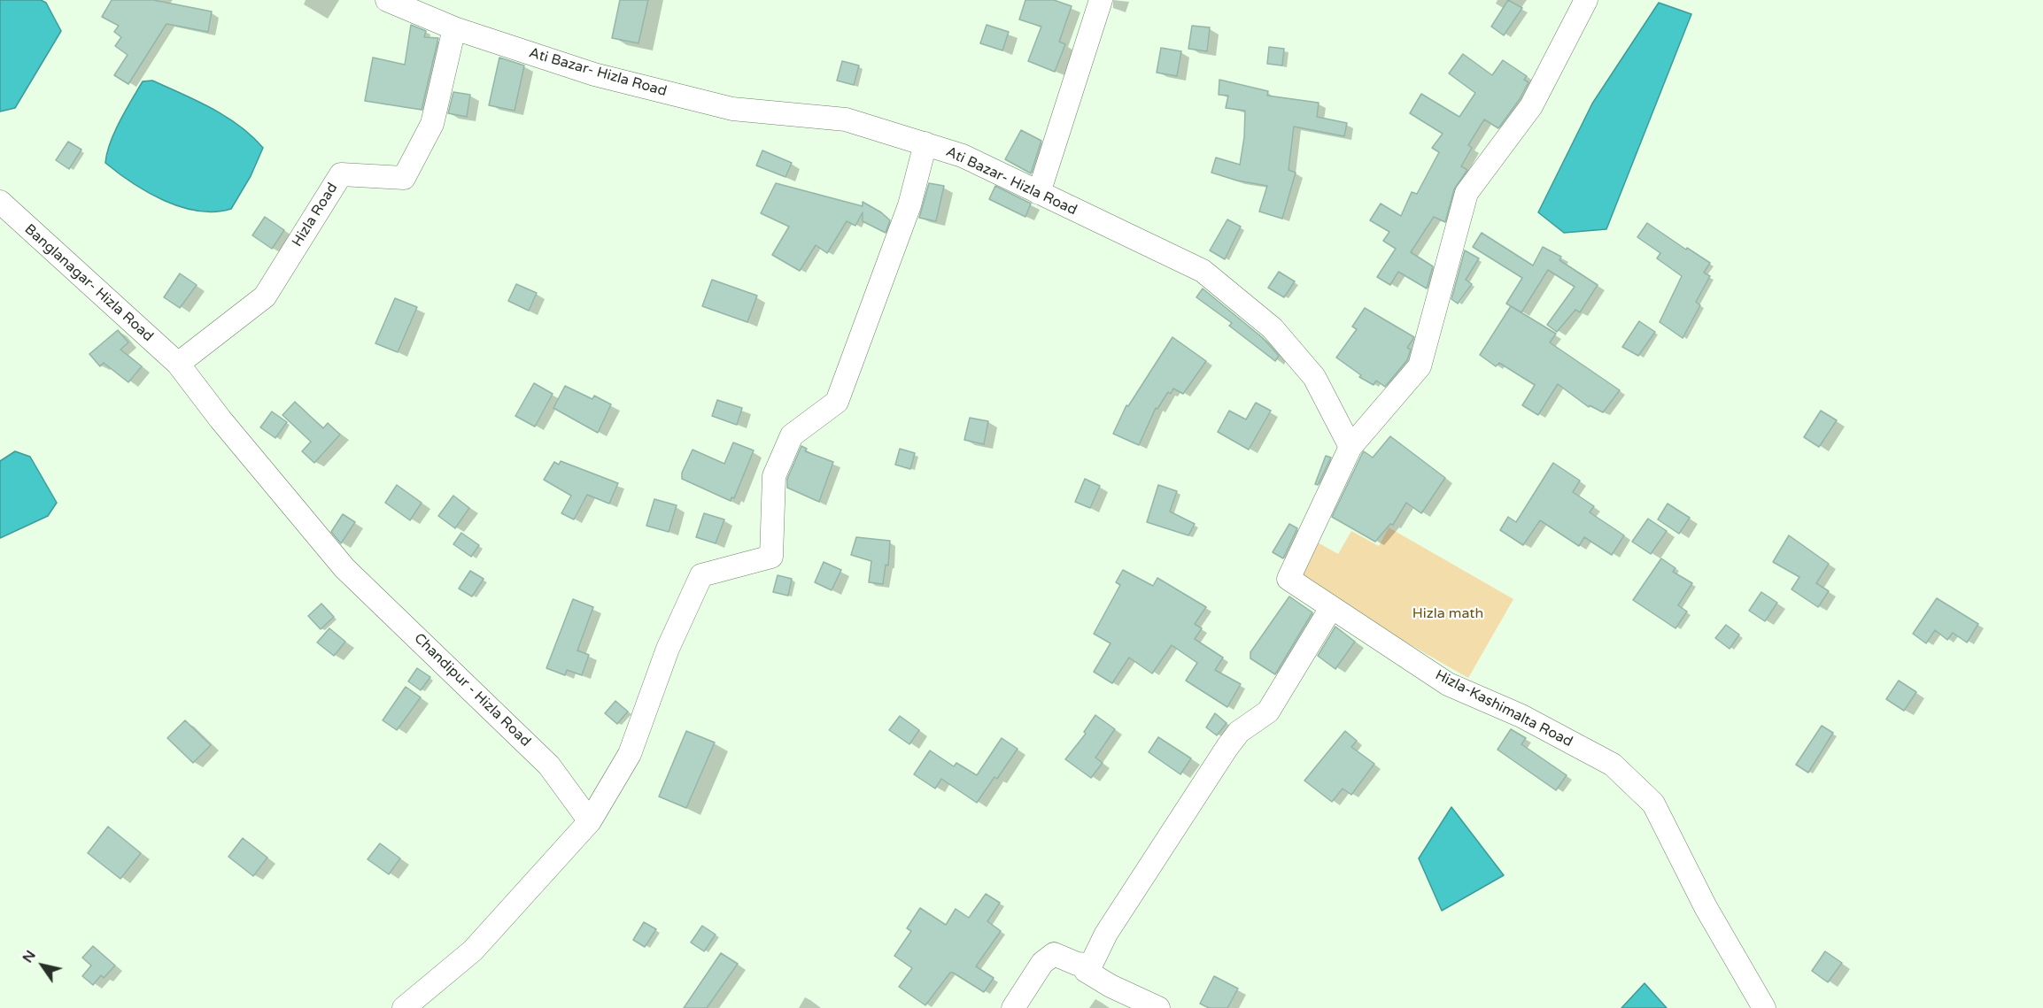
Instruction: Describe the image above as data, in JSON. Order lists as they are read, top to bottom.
{
  "streets": {
    "street": [
      "Ati Bazar- Hizla Road",
      "Hizla Road",
      "Banglanagar- Hizla Road",
      "Chandipur - Hizla Road",
      "Hizla-Kashimalta Road"
    ]
  },
  "crossings": [
    ["Ati Bazar- Hizla Road", "Hizla Road"],
    ["Ati Bazar- Hizla Road", "Hizla-Kashimalta Road"],
    ["Hizla Road", "Banglanagar- Hizla Road"],
    ["Hizla Road", "Chandipur - Hizla Road"],
    ["Banglanagar- Hizla Road", "Chandipur - Hizla Road"]
  ],
  "parks": ["Hizla math"],
  "north": "top left"
}
